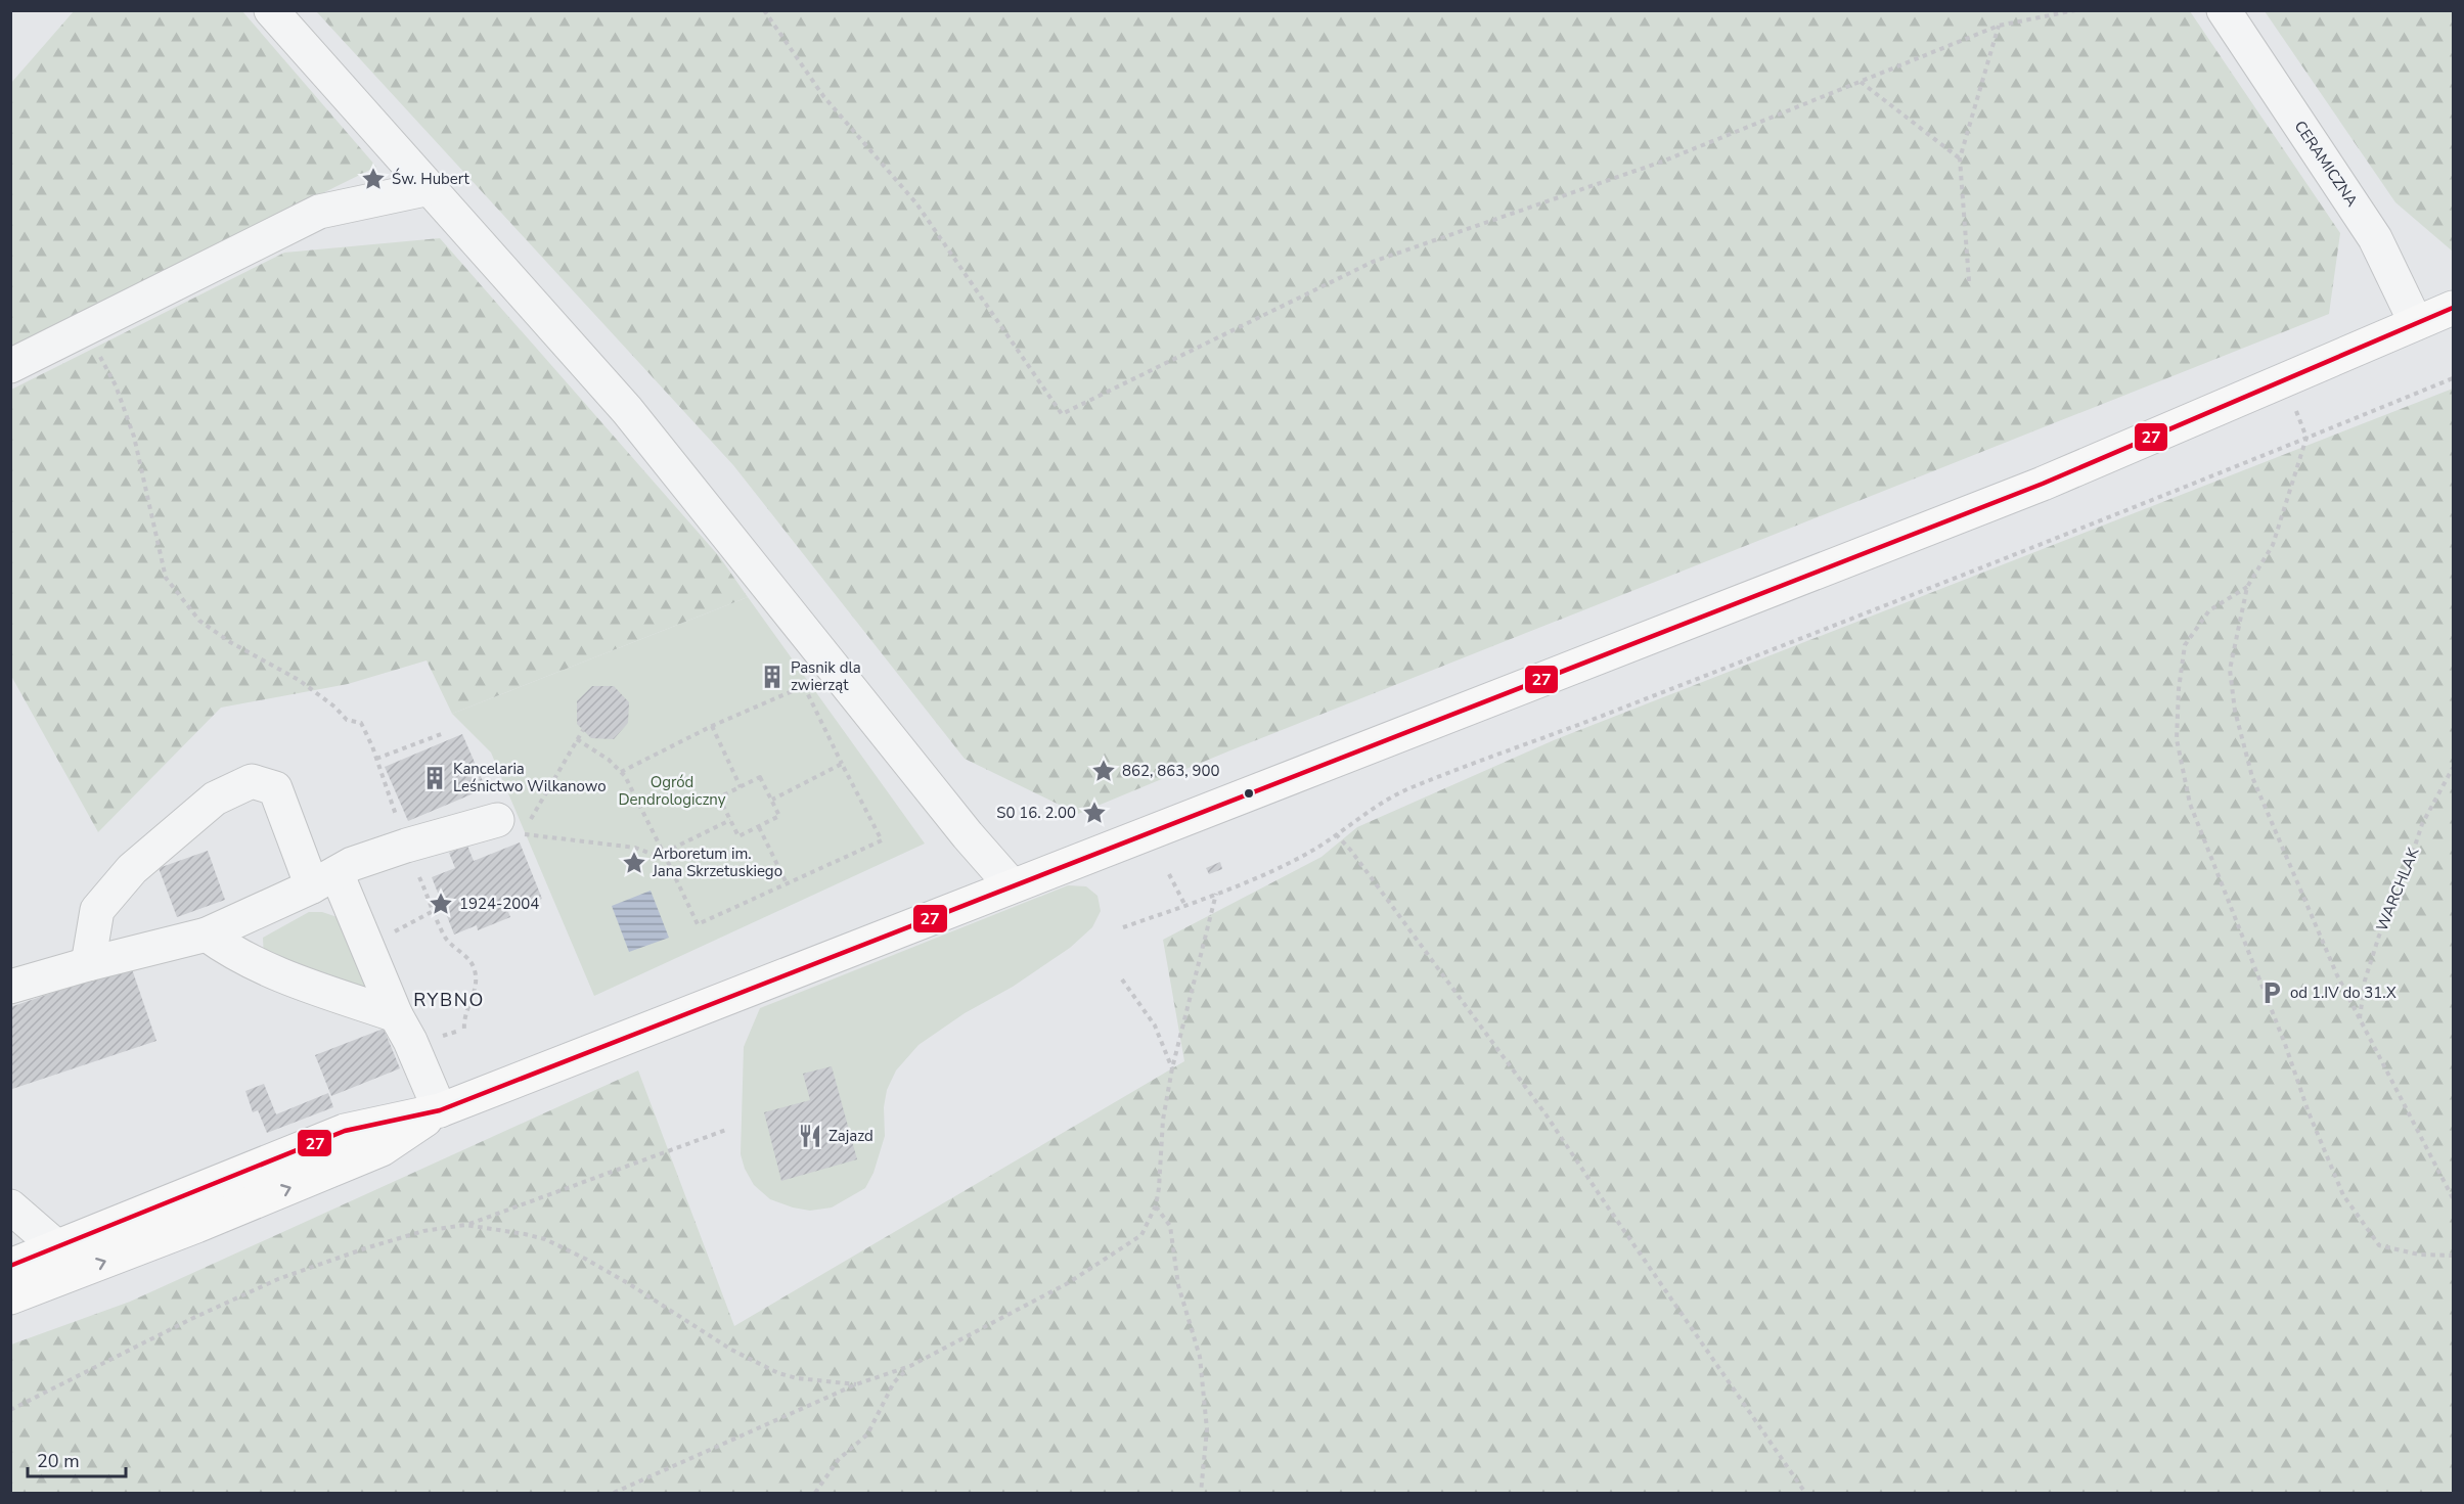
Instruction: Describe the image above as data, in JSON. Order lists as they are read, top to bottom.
{
  "streets": {
    "street": ["CERAMICZNA"],
    "path": ["WARCHLAK"]
  },
  "districts": ["RYBNO"],
  "parks": ["Ogród Dendrologiczny"],
  "places": {
    "place": [
      "Św. Hubert",
      "862, 863, 900",
      "S0 16. 2.00",
      "Arboretum im. Jana Skrzetuskiego",
      "1924-2004"
    ],
    "building": ["Pasnik dla zwierząt", "Kancelaria Leśnictwo Wilkanowo"],
    "parking": ["od 1.IV do 31.X"],
    "restaurant": ["Zajazd"]
  },
  "lines": ["transit line 27"],
  "scale_bar": "20 m"
}
